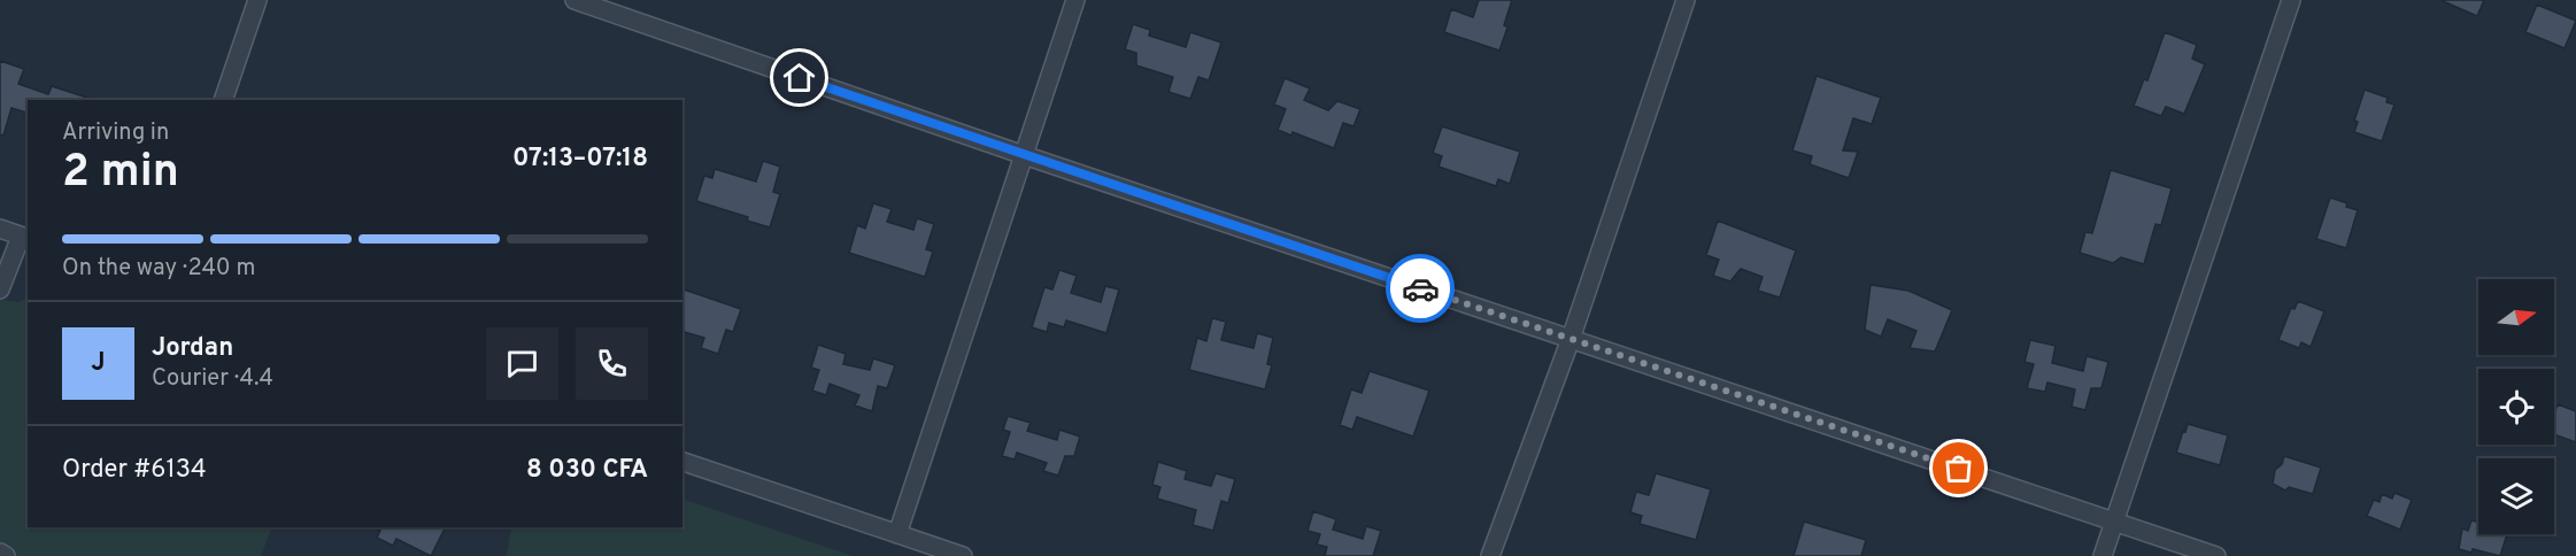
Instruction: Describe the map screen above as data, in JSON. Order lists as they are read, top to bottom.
{
  "north": "right",
  "page": {
    "heading": ["2 min", "Arriving in", "07:13–07:18"],
    "panel": [
      "Jordan",
      "Courier · 4.4",
      "Order #6134",
      "8 030 CFA"
    ],
    "bar": "On the way · 240 m",
    "round": "J"
  }
}
